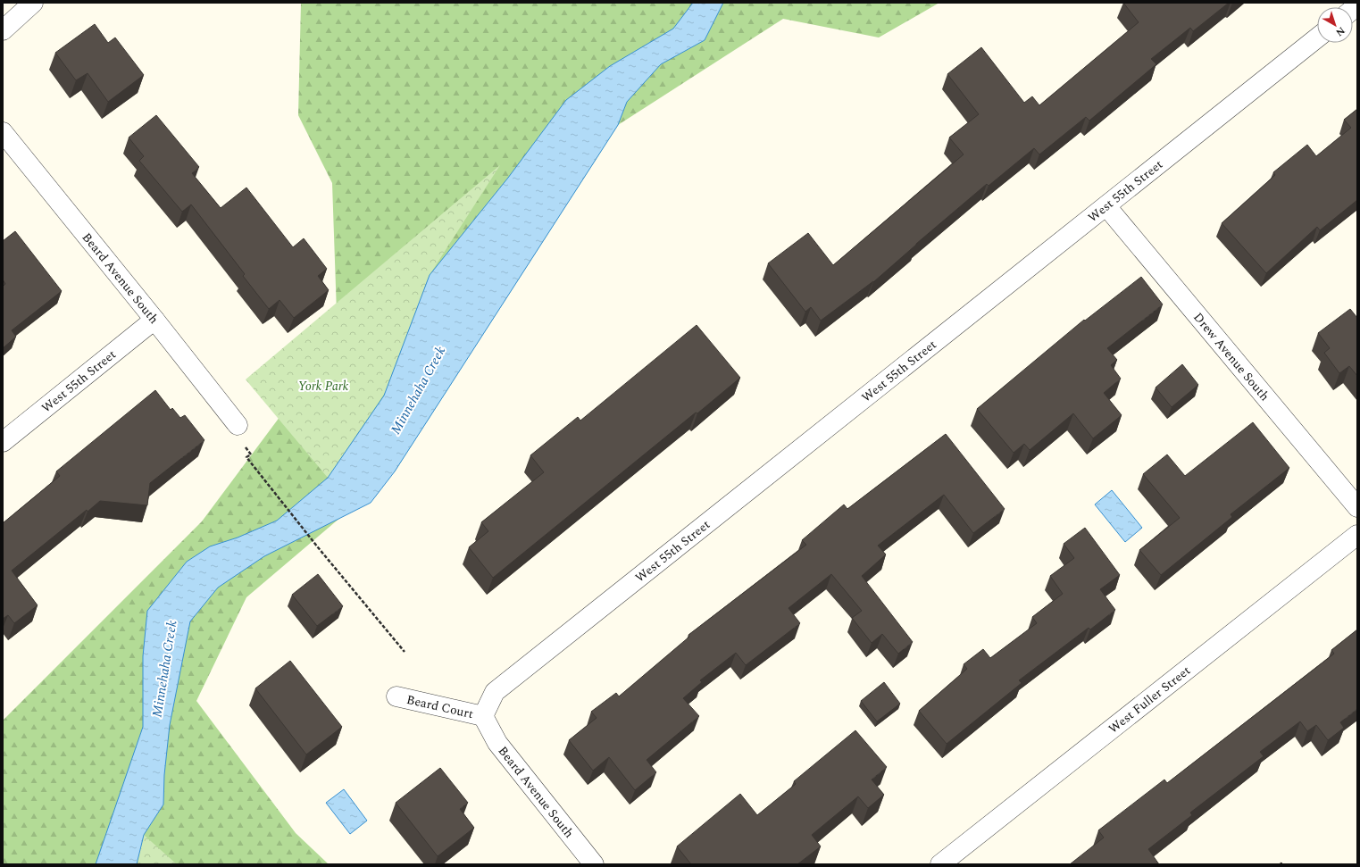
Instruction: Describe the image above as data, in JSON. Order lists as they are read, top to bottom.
{
  "streets": {
    "street": [
      "West 55th Street",
      "Beard Avenue South",
      "Drew Avenue South",
      "West Fuller Street",
      "Beard Court"
    ]
  },
  "crossings": [
    ["West 55th Street", "Beard Avenue South"],
    ["West 55th Street", "Drew Avenue South"],
    ["West 55th Street", "Beard Court"],
    ["Beard Avenue South", "Beard Court"]
  ],
  "water": ["Minnehaha Creek"],
  "parks": ["York Park"],
  "north": "bottom right"
}
